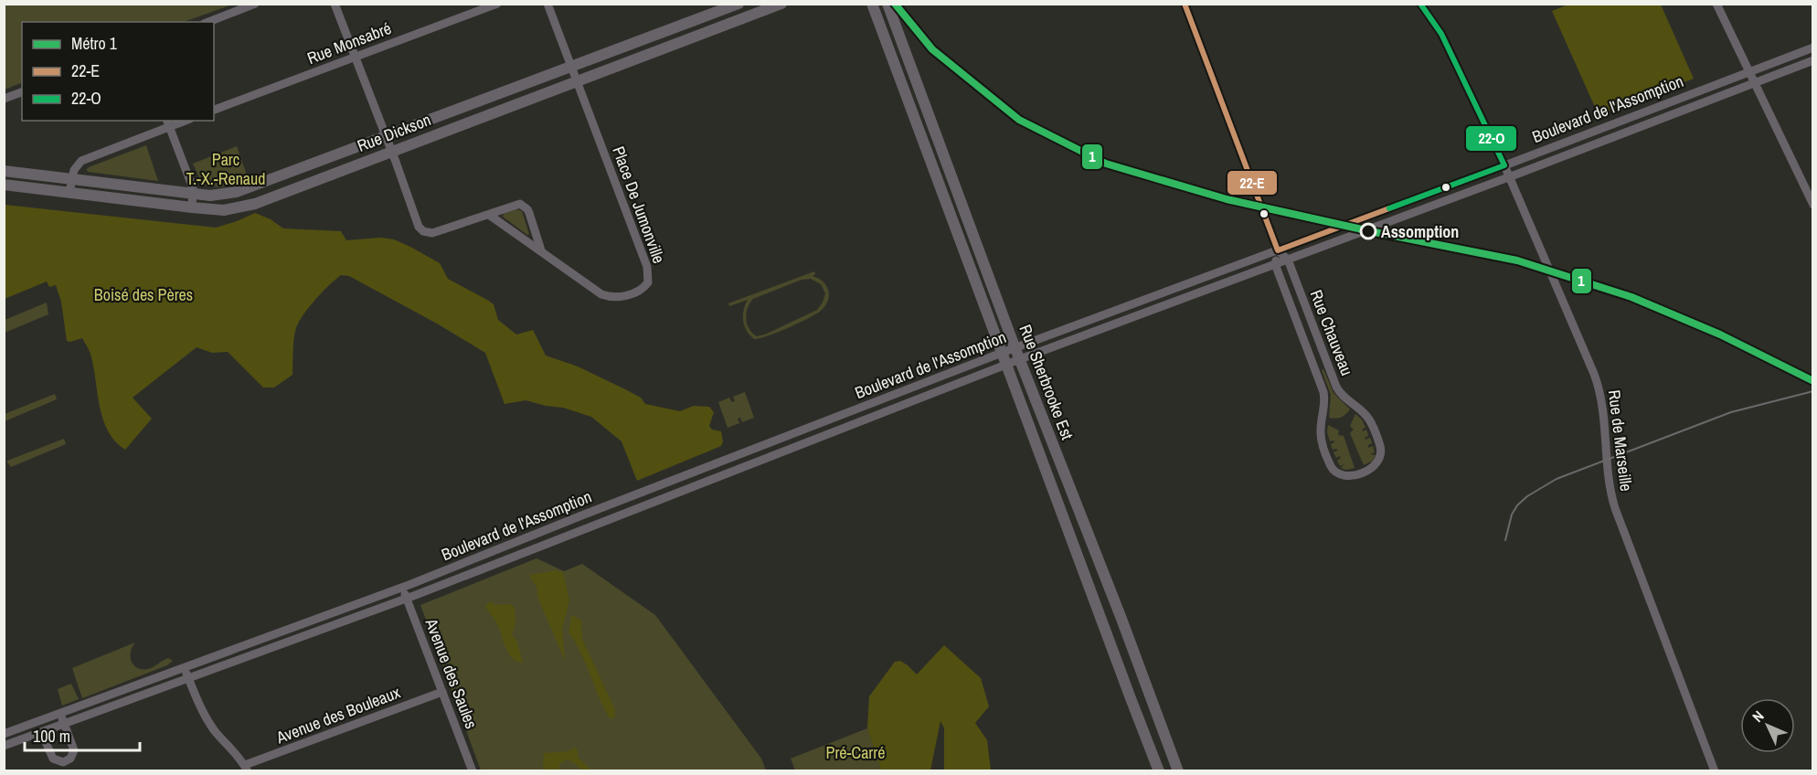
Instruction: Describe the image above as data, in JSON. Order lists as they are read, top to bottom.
{
  "streets": {
    "main road": ["Rue Dickson", "Rue Sherbrooke Est"],
    "street": [
      "Rue Monsabré",
      "Boulevard de l'Assomption",
      "Place De Jumonville",
      "Rue Chauveau",
      "Rue de Marseille",
      "Avenue des Saules",
      "Avenue des Bouleaux"
    ]
  },
  "crossings": [
    ["Boulevard de l'Assomption", "Rue Chauveau"],
    ["Boulevard de l'Assomption", "Rue Sherbrooke Est"],
    ["Boulevard de l'Assomption", "Rue de Marseille"],
    ["Boulevard de l'Assomption", "Avenue des Saules"],
    ["Rue Dickson", "Place De Jumonville"],
    ["Avenue des Saules", "Avenue des Bouleaux"]
  ],
  "parks": ["Parc T.-X.-Renaud", "Boisé des Pères", "Pré-Carré"],
  "places": ["Assomption"],
  "lines": ["metro line 1", "transit line 22-E", "transit line 22-O"],
  "legend": ["Métro 1", "22-E", "22-O"],
  "scale_bar": "100 m",
  "north": "top left"
}
